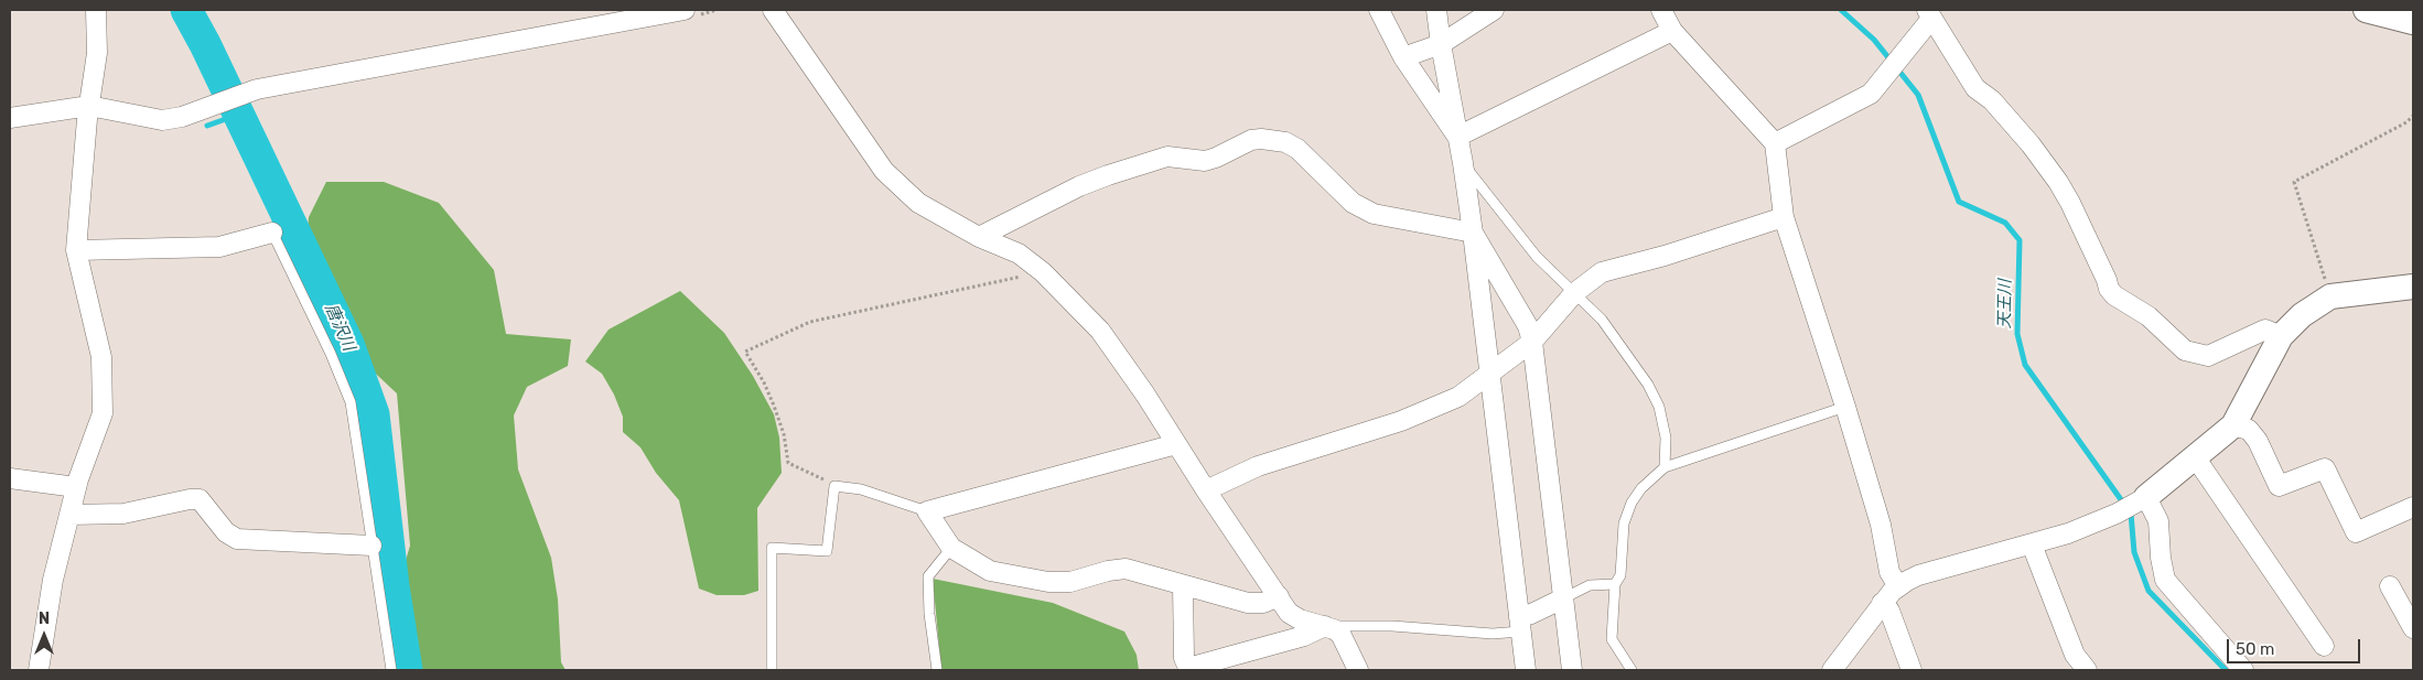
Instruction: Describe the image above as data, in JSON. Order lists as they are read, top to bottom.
{
  "water": ["天王川", "唐沢川"],
  "scale_bar": "50 m",
  "north": "top"
}
